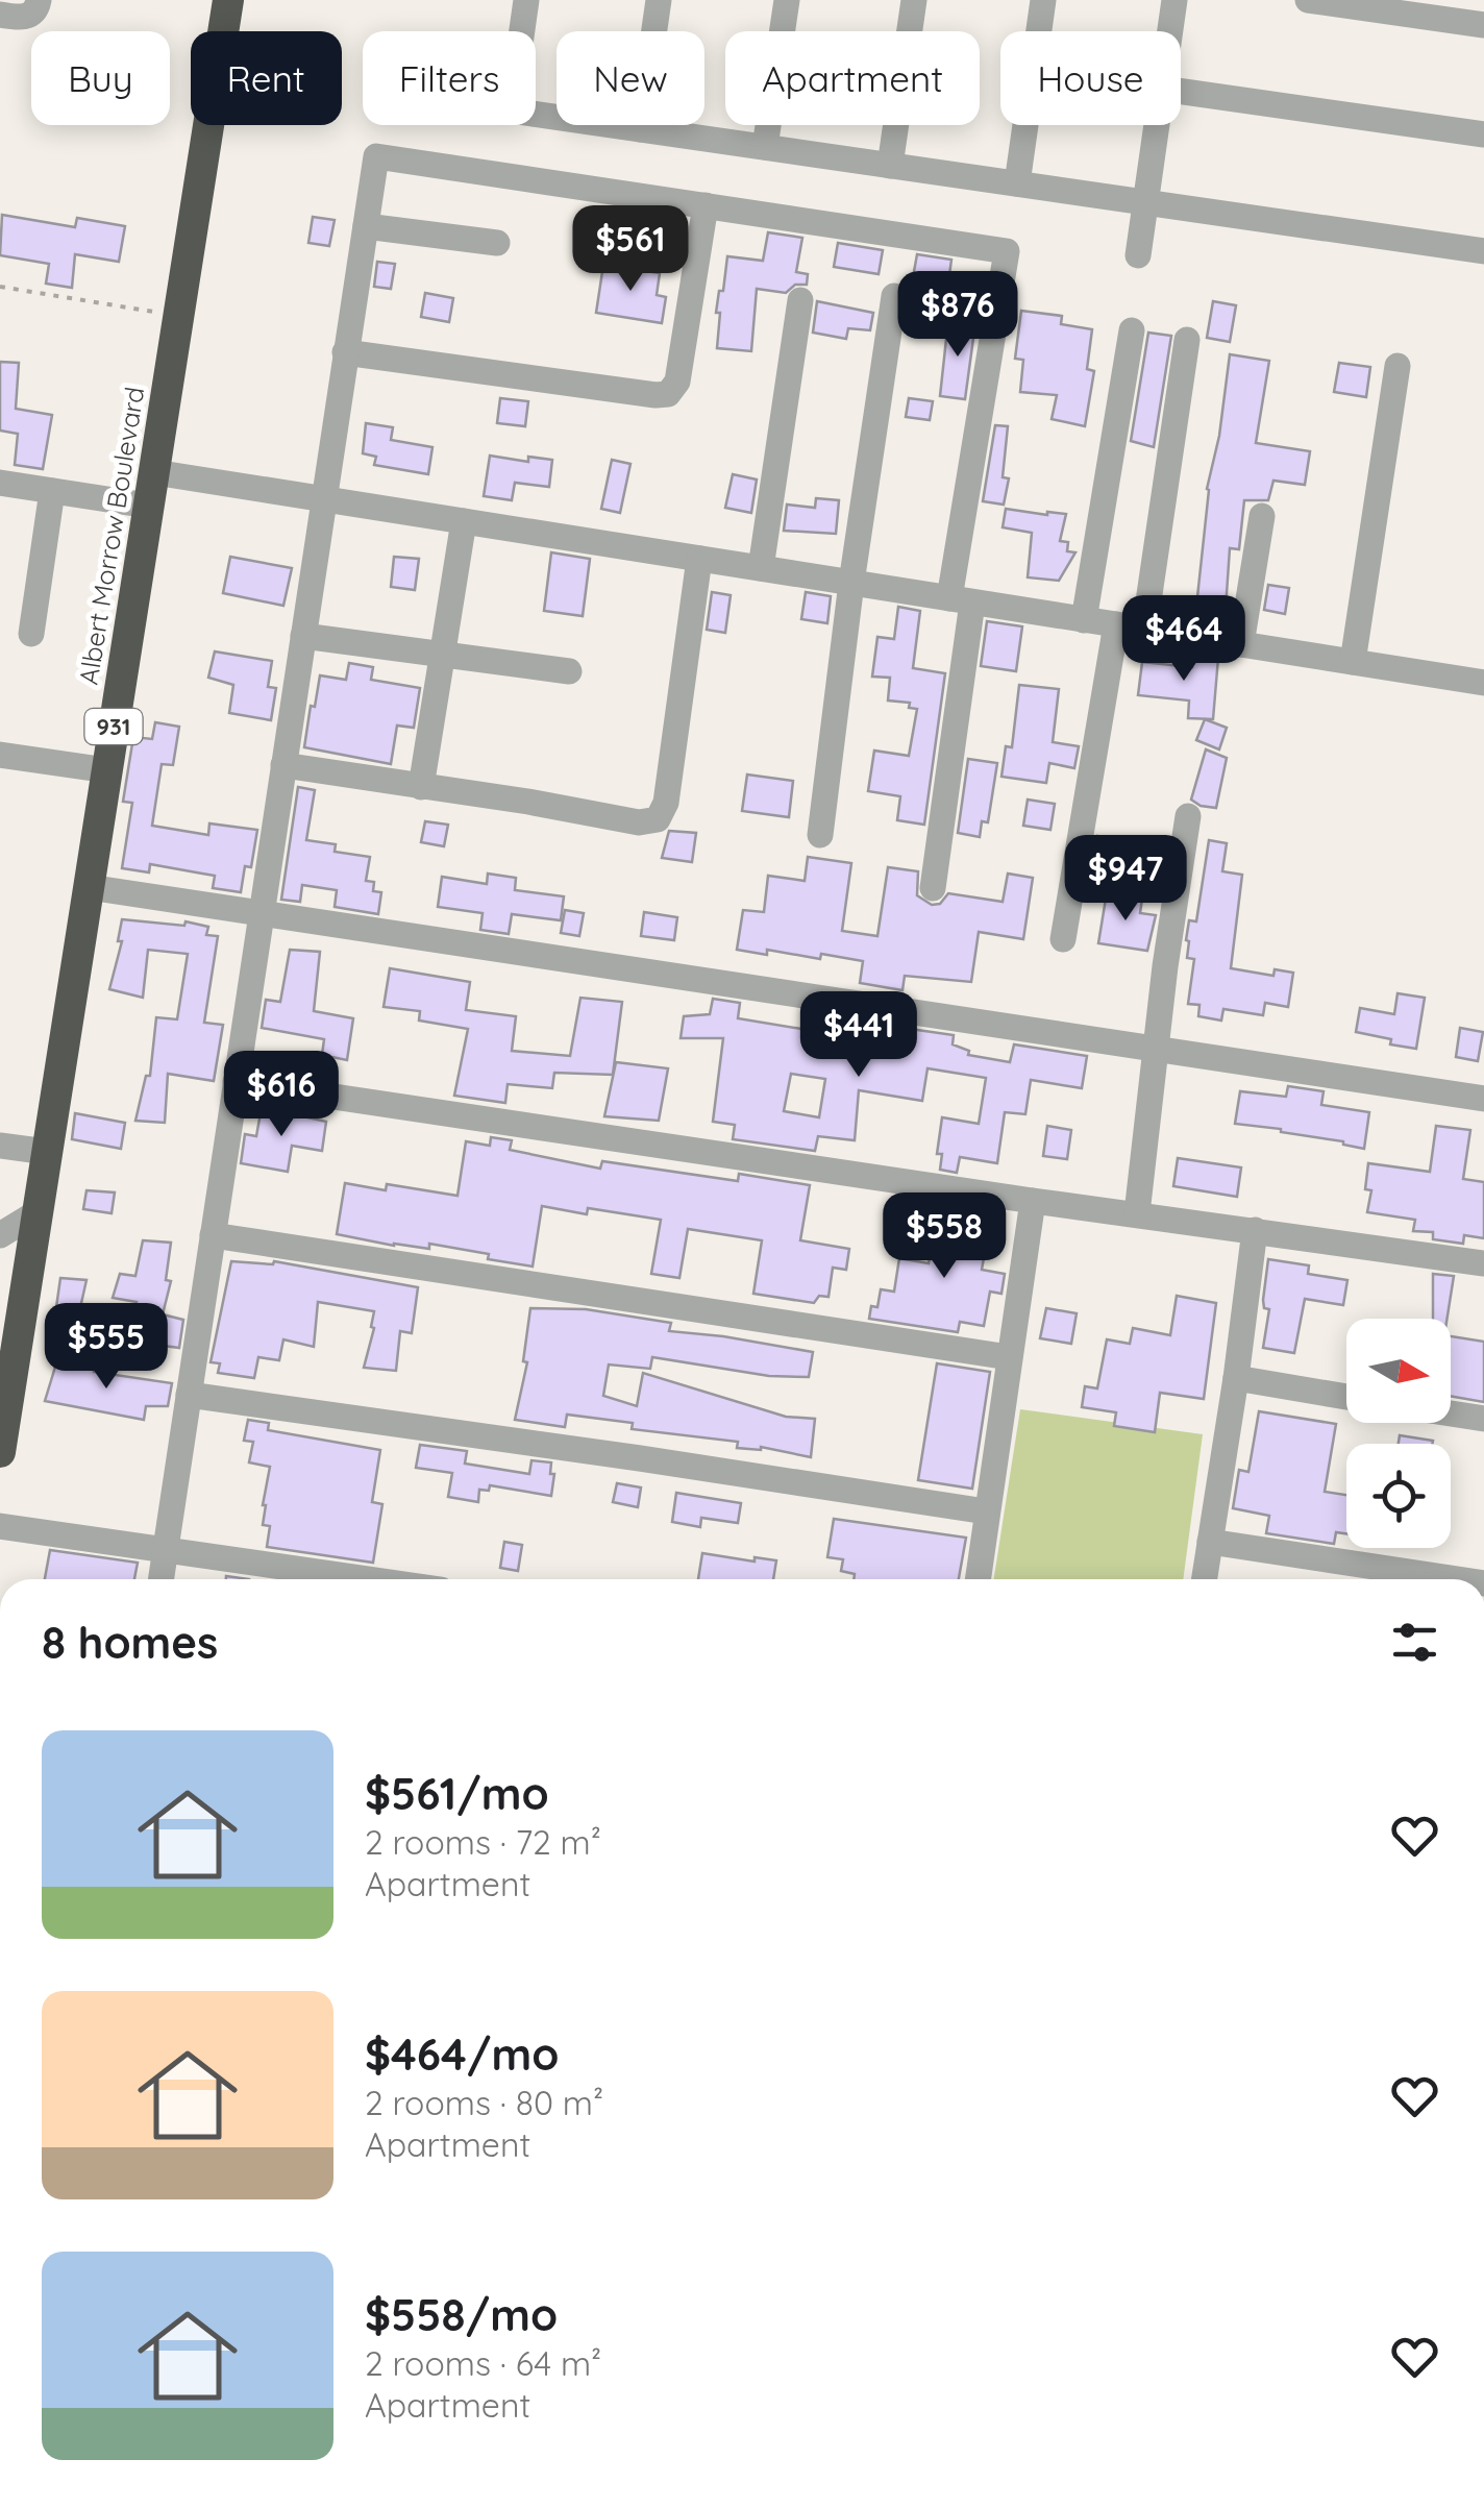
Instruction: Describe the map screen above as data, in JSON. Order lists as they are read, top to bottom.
{
  "streets": {
    "highway": ["Albert Morrow Boulevard", "931"]
  },
  "north": "right",
  "page": {
    "chip": [
      "Buy",
      "Rent",
      "Filters",
      "New",
      "Apartment",
      "House"
    ],
    "price": [
      "$561",
      "$876",
      "$464",
      "$947",
      "$441",
      "$616",
      "$558",
      "$555"
    ],
    "heading": "8 homes",
    "list": [
      {
        "name": "$561/mo",
        "note": "2 rooms · 72 m² · Apartment"
      },
      {
        "name": "$464/mo",
        "note": "2 rooms · 80 m² · Apartment"
      },
      {
        "name": "$558/mo",
        "note": "2 rooms · 64 m² · Apartment"
      }
    ]
  }
}
